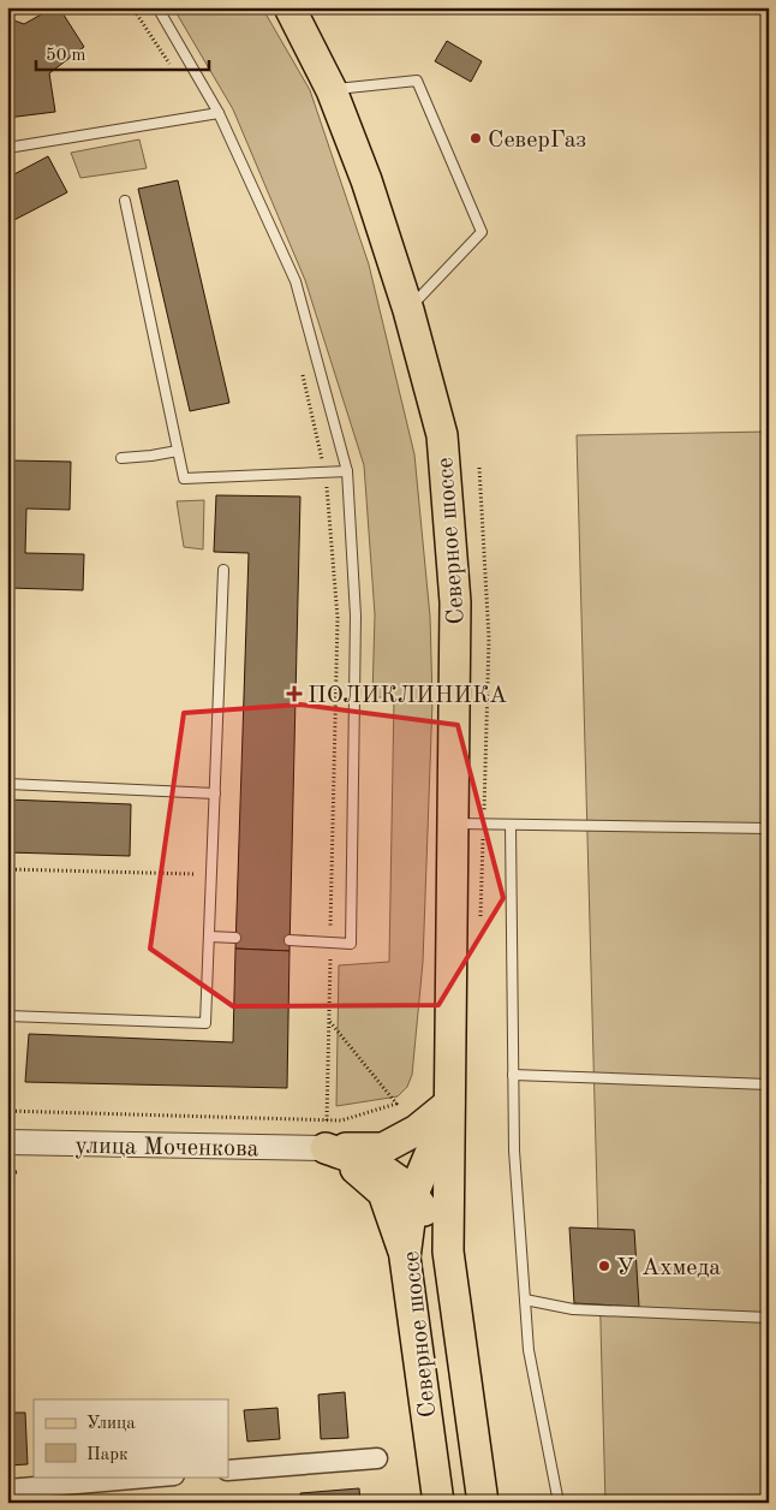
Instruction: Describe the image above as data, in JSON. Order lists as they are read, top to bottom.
{
  "streets": {
    "main road": ["Северное шоссе"],
    "street": ["улица Моченкова"]
  },
  "places": {
    "other": ["СеверГаз", "У Ахмеда"],
    "health": ["ПОЛИКЛИНИКА"]
  },
  "legend": ["Улица", "Парк"],
  "scale_bar": "50 m"
}
